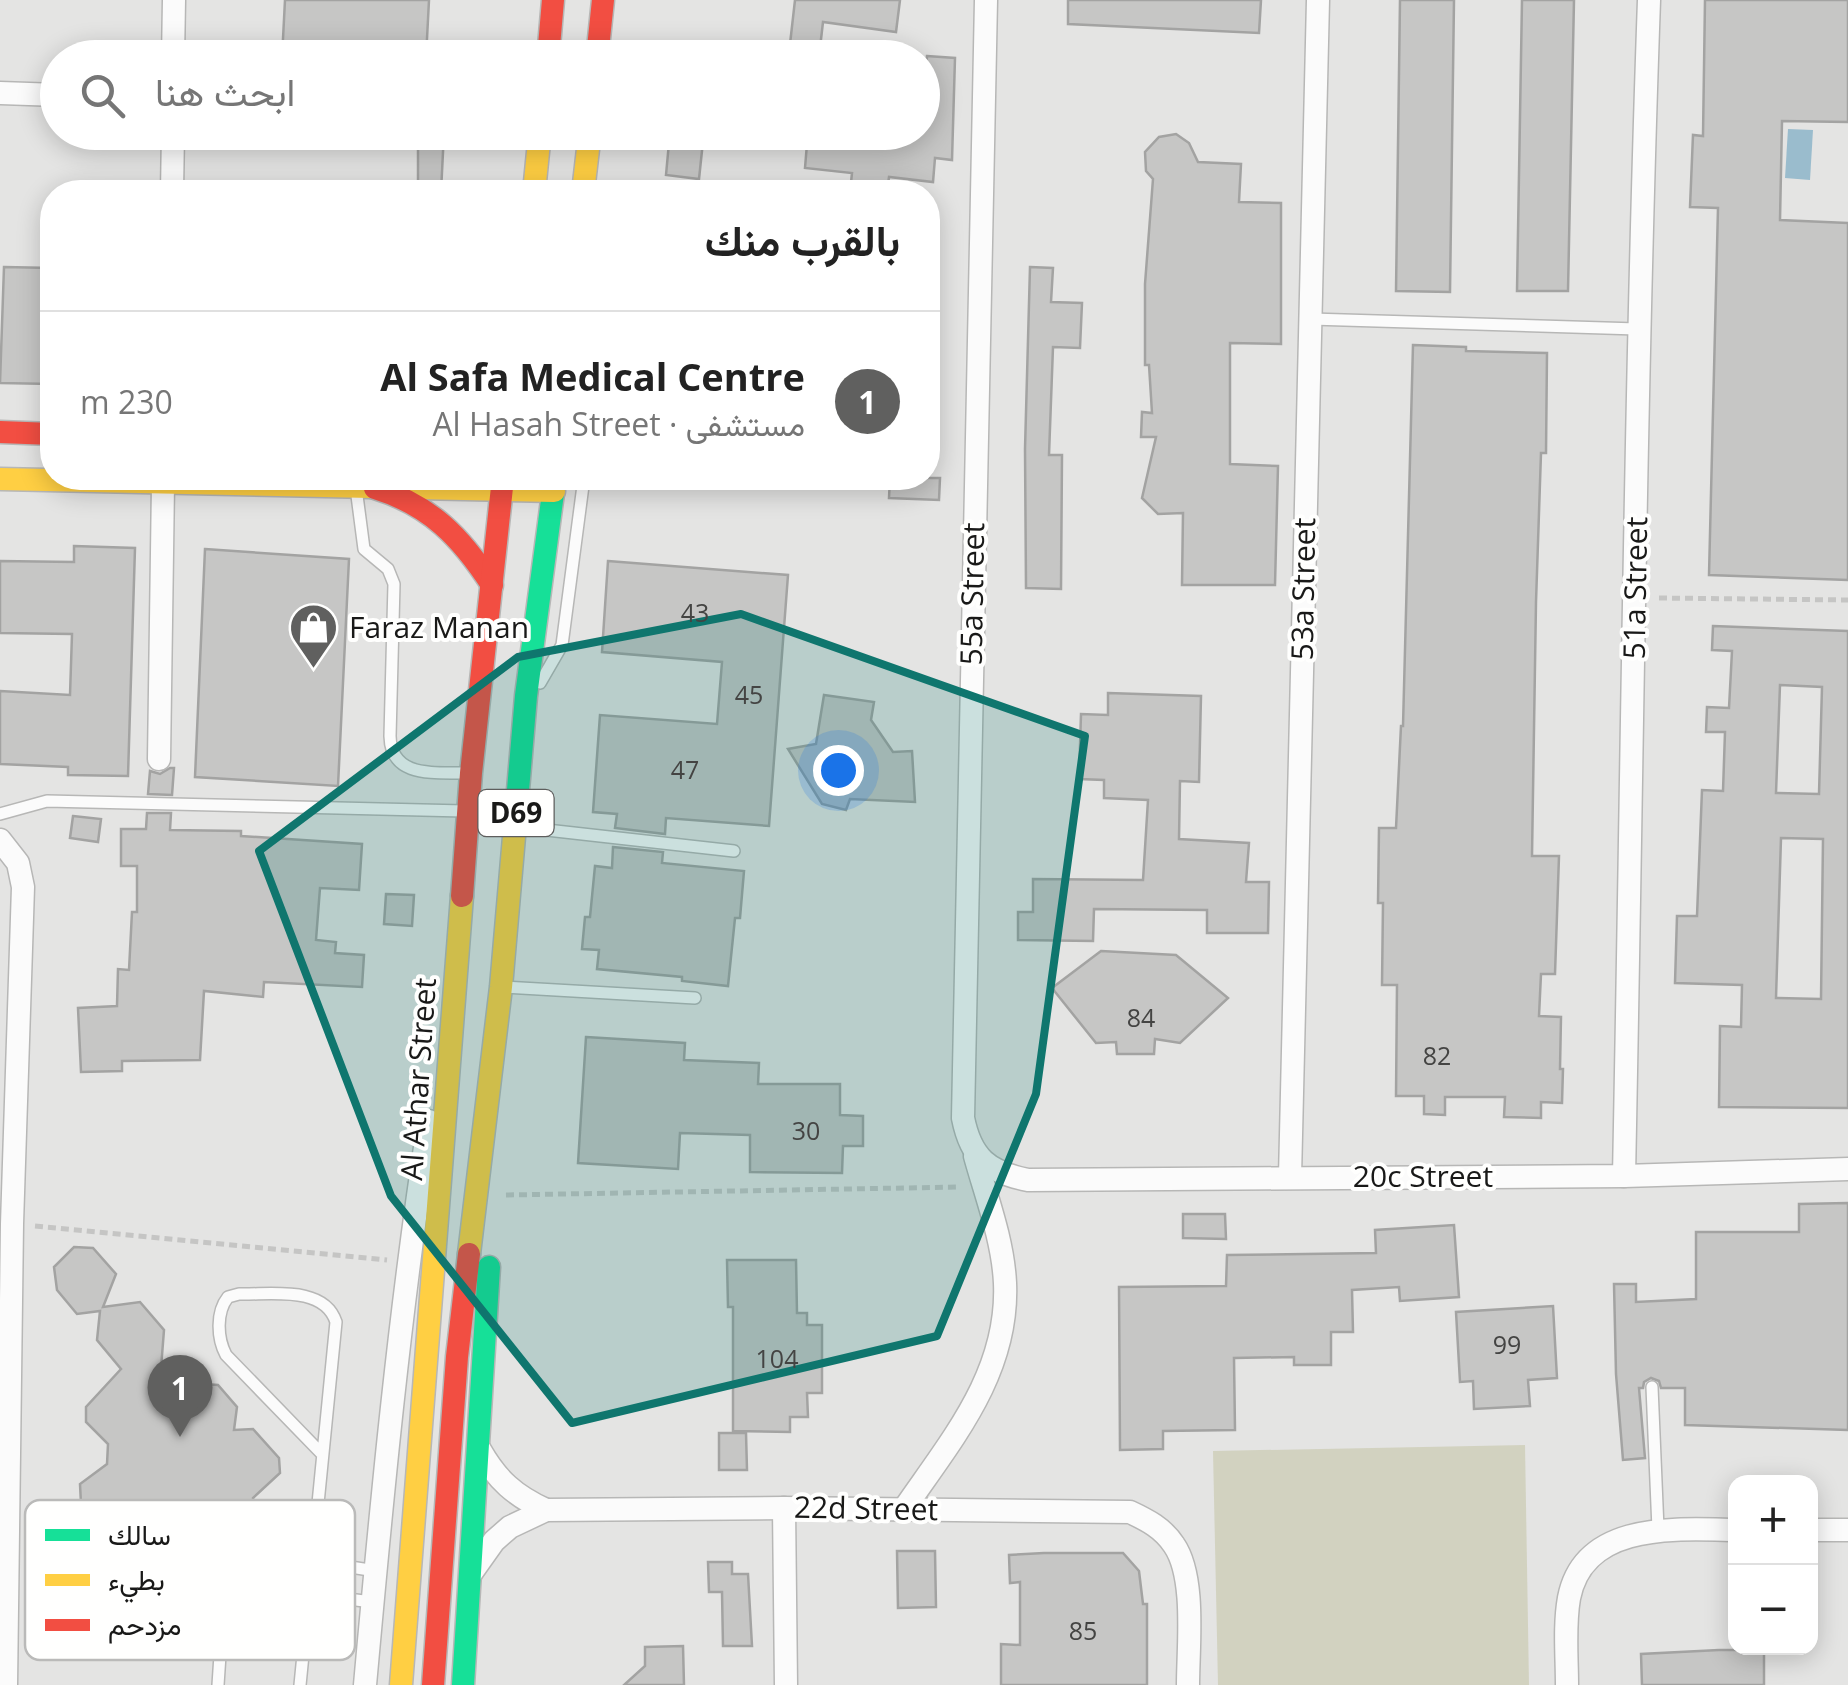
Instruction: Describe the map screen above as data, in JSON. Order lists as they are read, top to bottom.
{
  "streets": {
    "main road": ["D69", "Al Athar Street"],
    "street": [
      "51a Street",
      "53a Street",
      "55a Street",
      "20c Street",
      "22d Street"
    ]
  },
  "crossings": [
    ["51a Street", "20c Street"],
    ["53a Street", "20c Street"],
    ["55a Street", "20c Street"],
    ["D69", "Al Athar Street"]
  ],
  "places": {
    "shop": ["Faraz Manan"]
  },
  "house_numbers": [
    "43",
    "45",
    "47",
    "84",
    "82",
    "30",
    "99",
    "104",
    "85"
  ],
  "legend": ["سالك", "بطيء", "مزدحم"],
  "page": {
    "search": "ابحث هنا",
    "heading": "بالقرب منك",
    "list": [
      {
        "mark": "1",
        "name": "Al Safa Medical Centre",
        "note": "مستشفى · Al Hasah Street",
        "value": "230 m"
      }
    ],
    "pins": "1",
    "map_buttons": ["+", "−"]
  }
}
